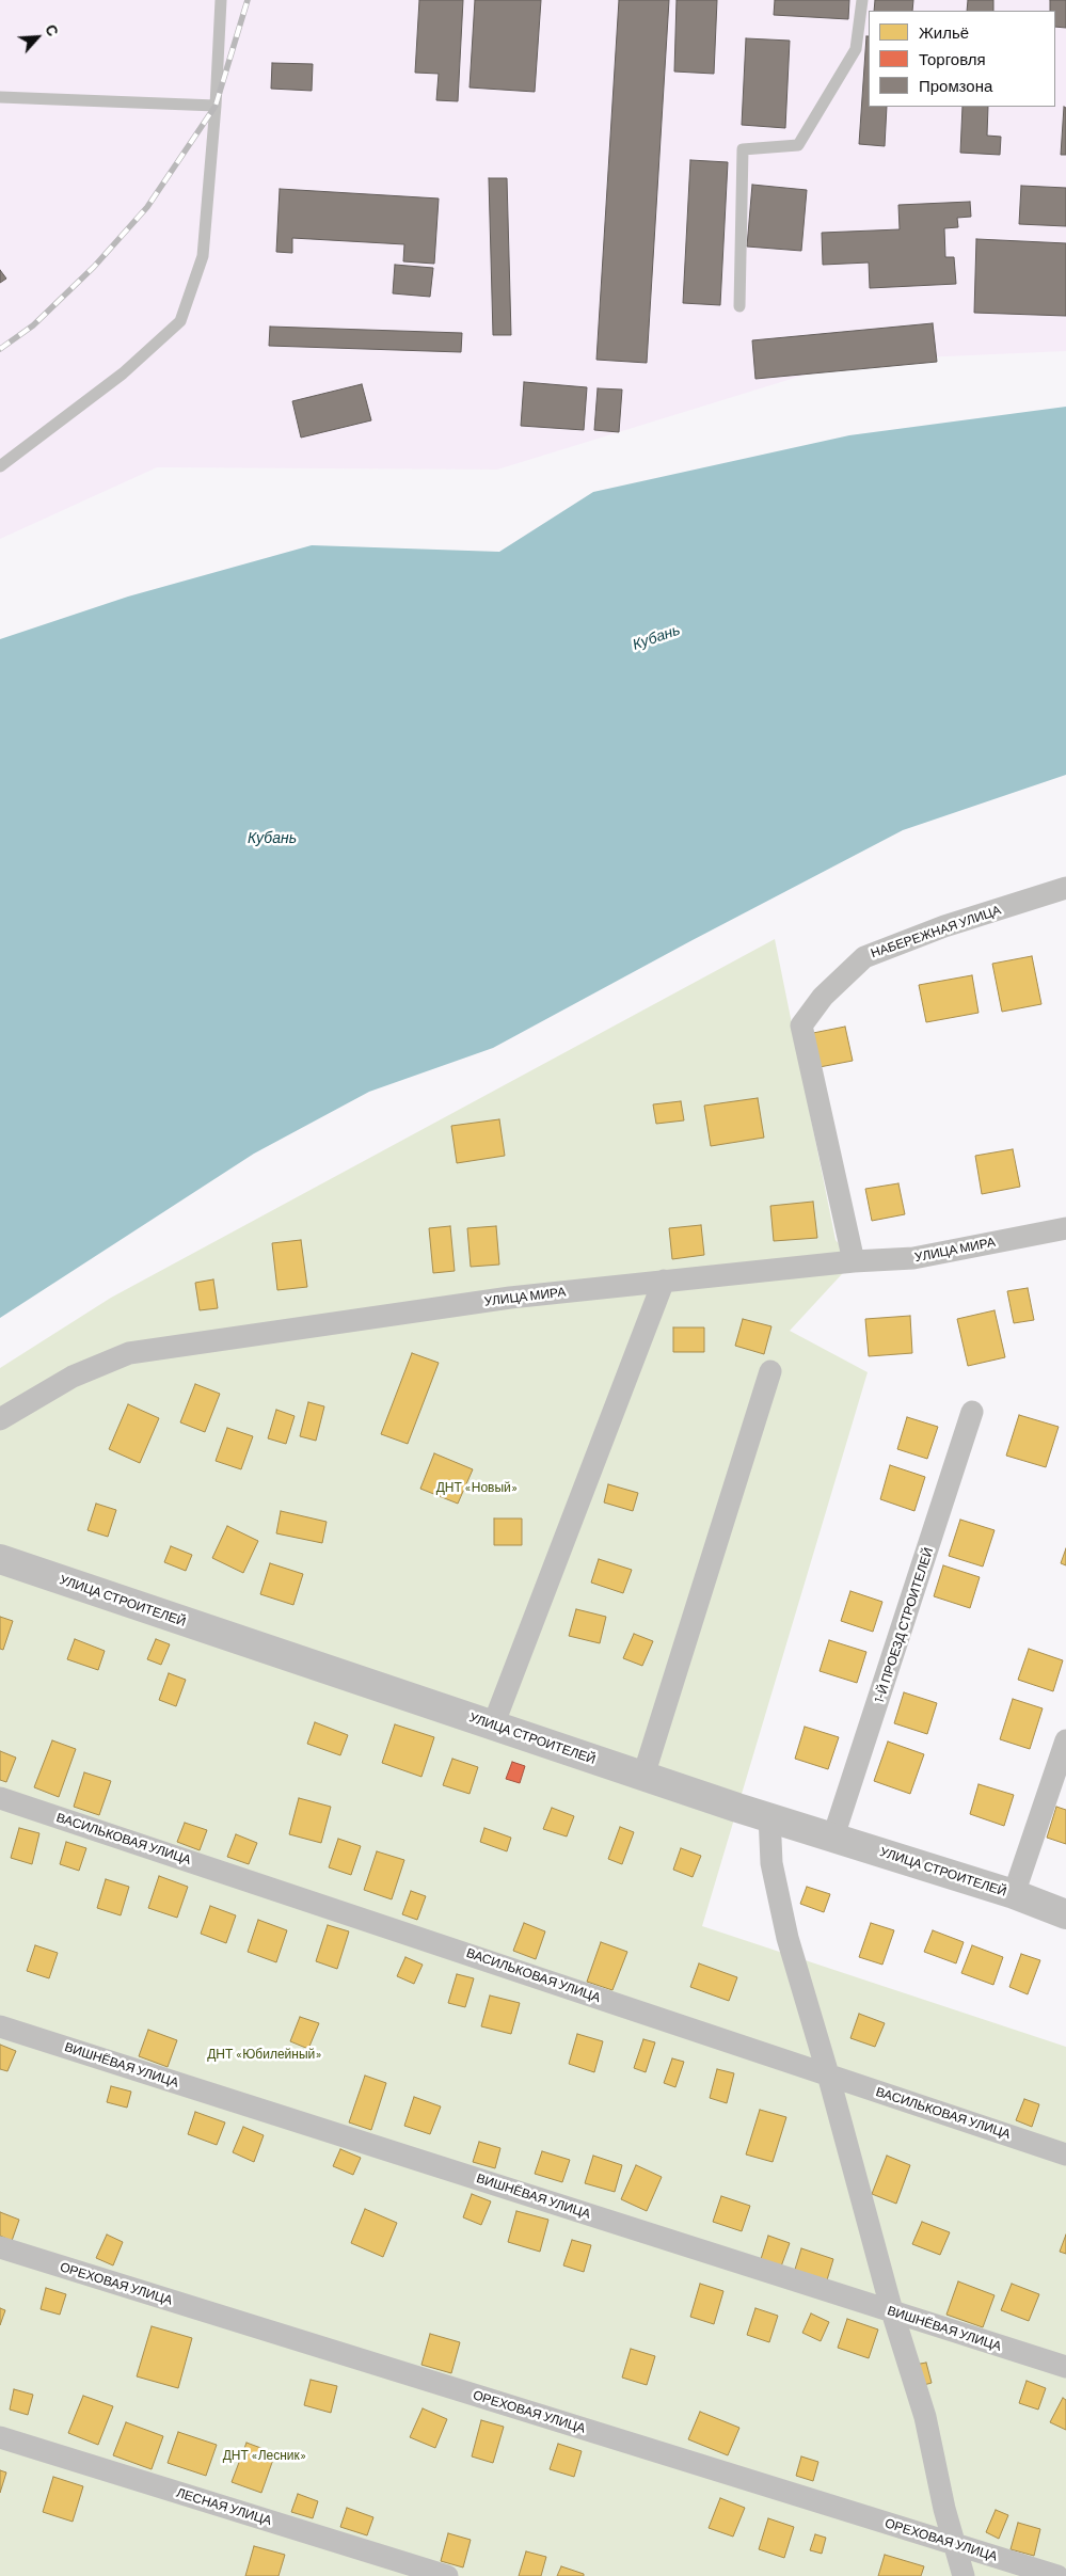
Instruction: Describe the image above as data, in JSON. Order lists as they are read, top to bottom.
{
  "streets": {
    "street": [
      "НАБЕРЕЖНАЯ УЛИЦА",
      "УЛИЦА МИРА",
      "УЛИЦА СТРОИТЕЛЕЙ",
      "1-Й ПРОЕЗД СТРОИТЕЛЕЙ",
      "ВАСИЛЬКОВАЯ УЛИЦА",
      "ВИШНЁВАЯ УЛИЦА",
      "ОРЕХОВАЯ УЛИЦА",
      "ЛЕСНАЯ УЛИЦА"
    ]
  },
  "crossings": [
    ["НАБЕРЕЖНАЯ УЛИЦА", "УЛИЦА МИРА"],
    ["УЛИЦА СТРОИТЕЛЕЙ", "1-Й ПРОЕЗД СТРОИТЕЛЕЙ"]
  ],
  "water": ["Кубань"],
  "parks": ["ДНТ «Новый»", "ДНТ «Юбилейный»", "ДНТ «Лесник»"],
  "legend": ["Жильё", "Торговля", "Промзона"],
  "north": "top right"
}
